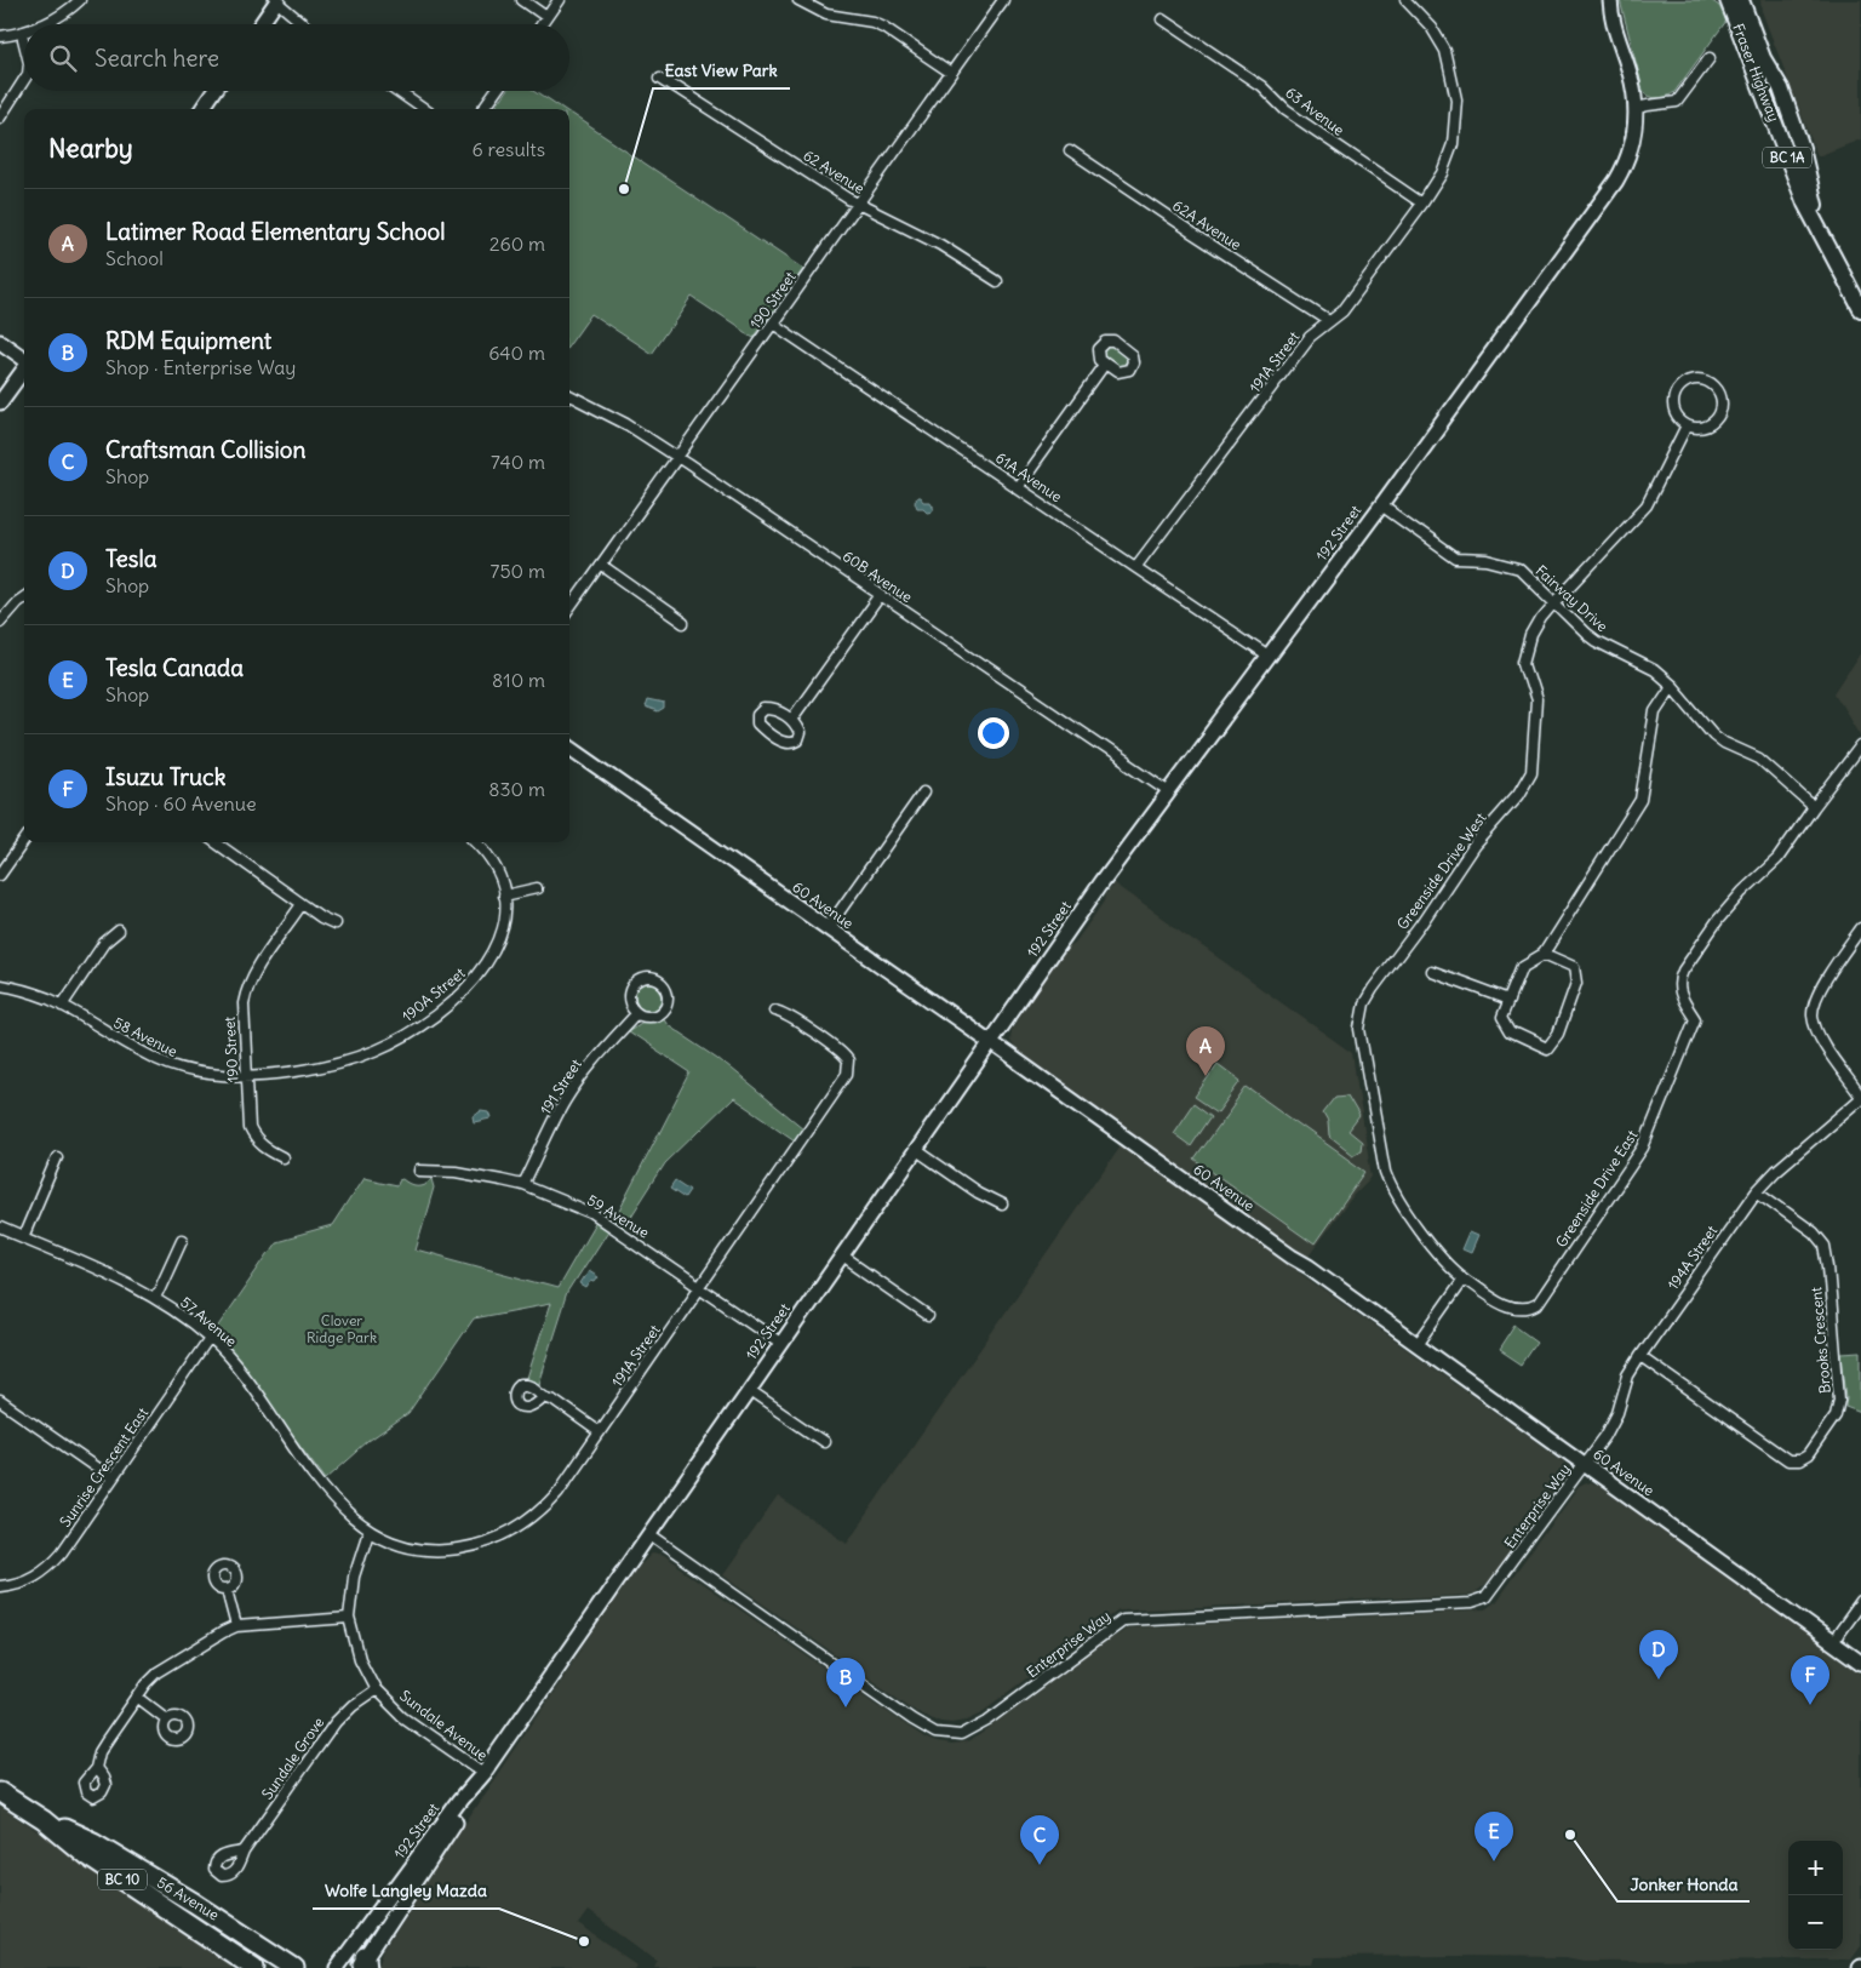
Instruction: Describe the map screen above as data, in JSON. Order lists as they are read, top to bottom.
{
  "streets": {
    "highway": ["BC 10", "56 Avenue"],
    "main road": [
      "Fraser Highway",
      "BC 1A",
      "192 Street",
      "60 Avenue"
    ],
    "street": [
      "63 Avenue",
      "62 Avenue",
      "62A Avenue",
      "190 Street",
      "191A Street",
      "61A Avenue",
      "60B Avenue",
      "Fairway Drive",
      "Greenside Drive West",
      "190A Street",
      "58 Avenue",
      "191 Street",
      "Greenside Drive East",
      "59 Avenue",
      "194A Street",
      "57 Avenue",
      "Brooks Crescent",
      "Sunrise Crescent East",
      "Enterprise Way",
      "Sundale Avenue",
      "Sundale Grove"
    ]
  },
  "crossings": [
    ["63 Avenue", "191A Street"],
    ["62 Avenue", "190 Street"],
    ["62A Avenue", "191A Street"],
    ["190 Street", "61A Avenue"],
    ["190 Street", "60B Avenue"],
    ["190 Street", "58 Avenue"],
    ["191A Street", "61A Avenue"],
    ["191A Street", "59 Avenue"],
    ["191A Street", "57 Avenue"],
    ["191A Street", "Sundale Avenue"],
    ["61A Avenue", "192 Street"],
    ["192 Street", "60B Avenue"],
    ["192 Street", "Fairway Drive"],
    ["192 Street", "60 Avenue"],
    ["192 Street", "59 Avenue"],
    ["192 Street", "Enterprise Way"],
    ["192 Street", "Sundale Avenue"],
    ["Fairway Drive", "Greenside Drive West"],
    ["Fairway Drive", "Greenside Drive East"],
    ["Greenside Drive West", "Greenside Drive East"],
    ["60 Avenue", "194A Street"],
    ["60 Avenue", "Enterprise Way"],
    ["190A Street", "58 Avenue"],
    ["191 Street", "59 Avenue"],
    ["194A Street", "Brooks Crescent"],
    ["194A Street", "Enterprise Way"],
    ["57 Avenue", "Sunrise Crescent East"],
    ["57 Avenue", "Sundale Avenue"],
    ["Sundale Avenue", "Sundale Grove"]
  ],
  "parks": ["Clover Ridge Park"],
  "places": ["East View Park", "Jonker Honda", "Wolfe Langley Mazda"],
  "page": {
    "search": "Search here",
    "heading": ["Nearby", "6 results"],
    "list": [
      {
        "mark": "A",
        "name": "Latimer Road Elementary School",
        "note": "School",
        "value": "260 m"
      },
      {
        "mark": "B",
        "name": "RDM Equipment",
        "note": "Shop · Enterprise Way",
        "value": "640 m"
      },
      {
        "mark": "C",
        "name": "Craftsman Collision",
        "note": "Shop",
        "value": "740 m"
      },
      {
        "mark": "D",
        "name": "Tesla",
        "note": "Shop",
        "value": "750 m"
      },
      {
        "mark": "E",
        "name": "Tesla Canada",
        "note": "Shop",
        "value": "810 m"
      },
      {
        "mark": "F",
        "name": "Isuzu Truck",
        "note": "Shop · 60 Avenue",
        "value": "830 m"
      }
    ],
    "pins": [
      "A",
      "D",
      "F",
      "B",
      "E",
      "C"
    ],
    "map_buttons": ["+", "−"]
  }
}
